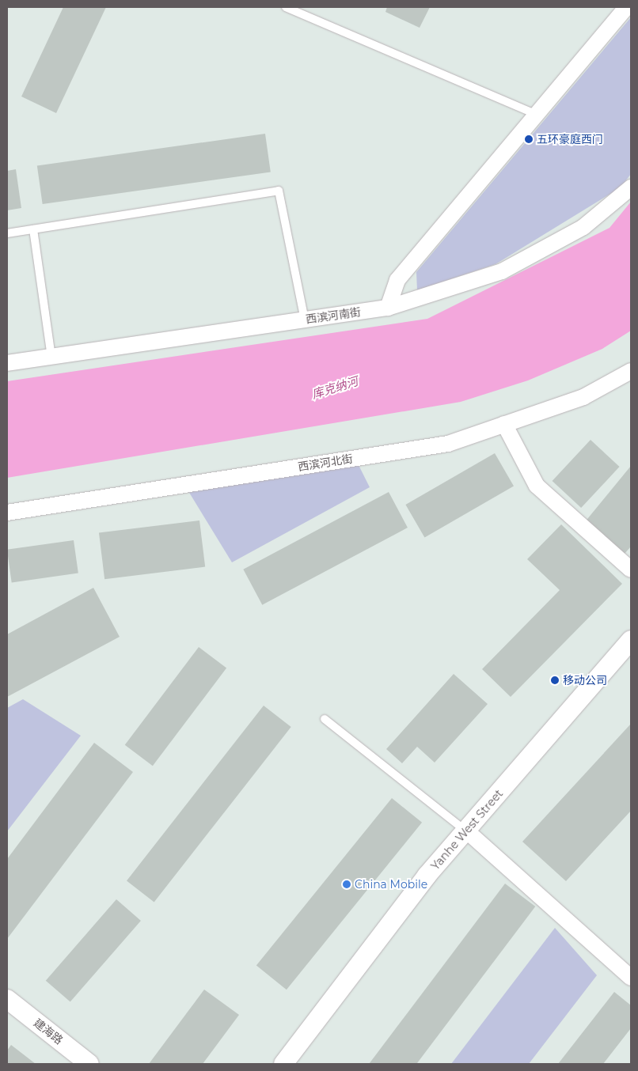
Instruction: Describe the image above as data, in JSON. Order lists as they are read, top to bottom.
{
  "streets": {
    "street": [
      "西滨河南街",
      "西滨河北街",
      "Yanhe West Street",
      "建海路"
    ]
  },
  "water": ["库克纳河"],
  "places": ["五环豪庭西门", "移动公司", "China Mobile"]
}
